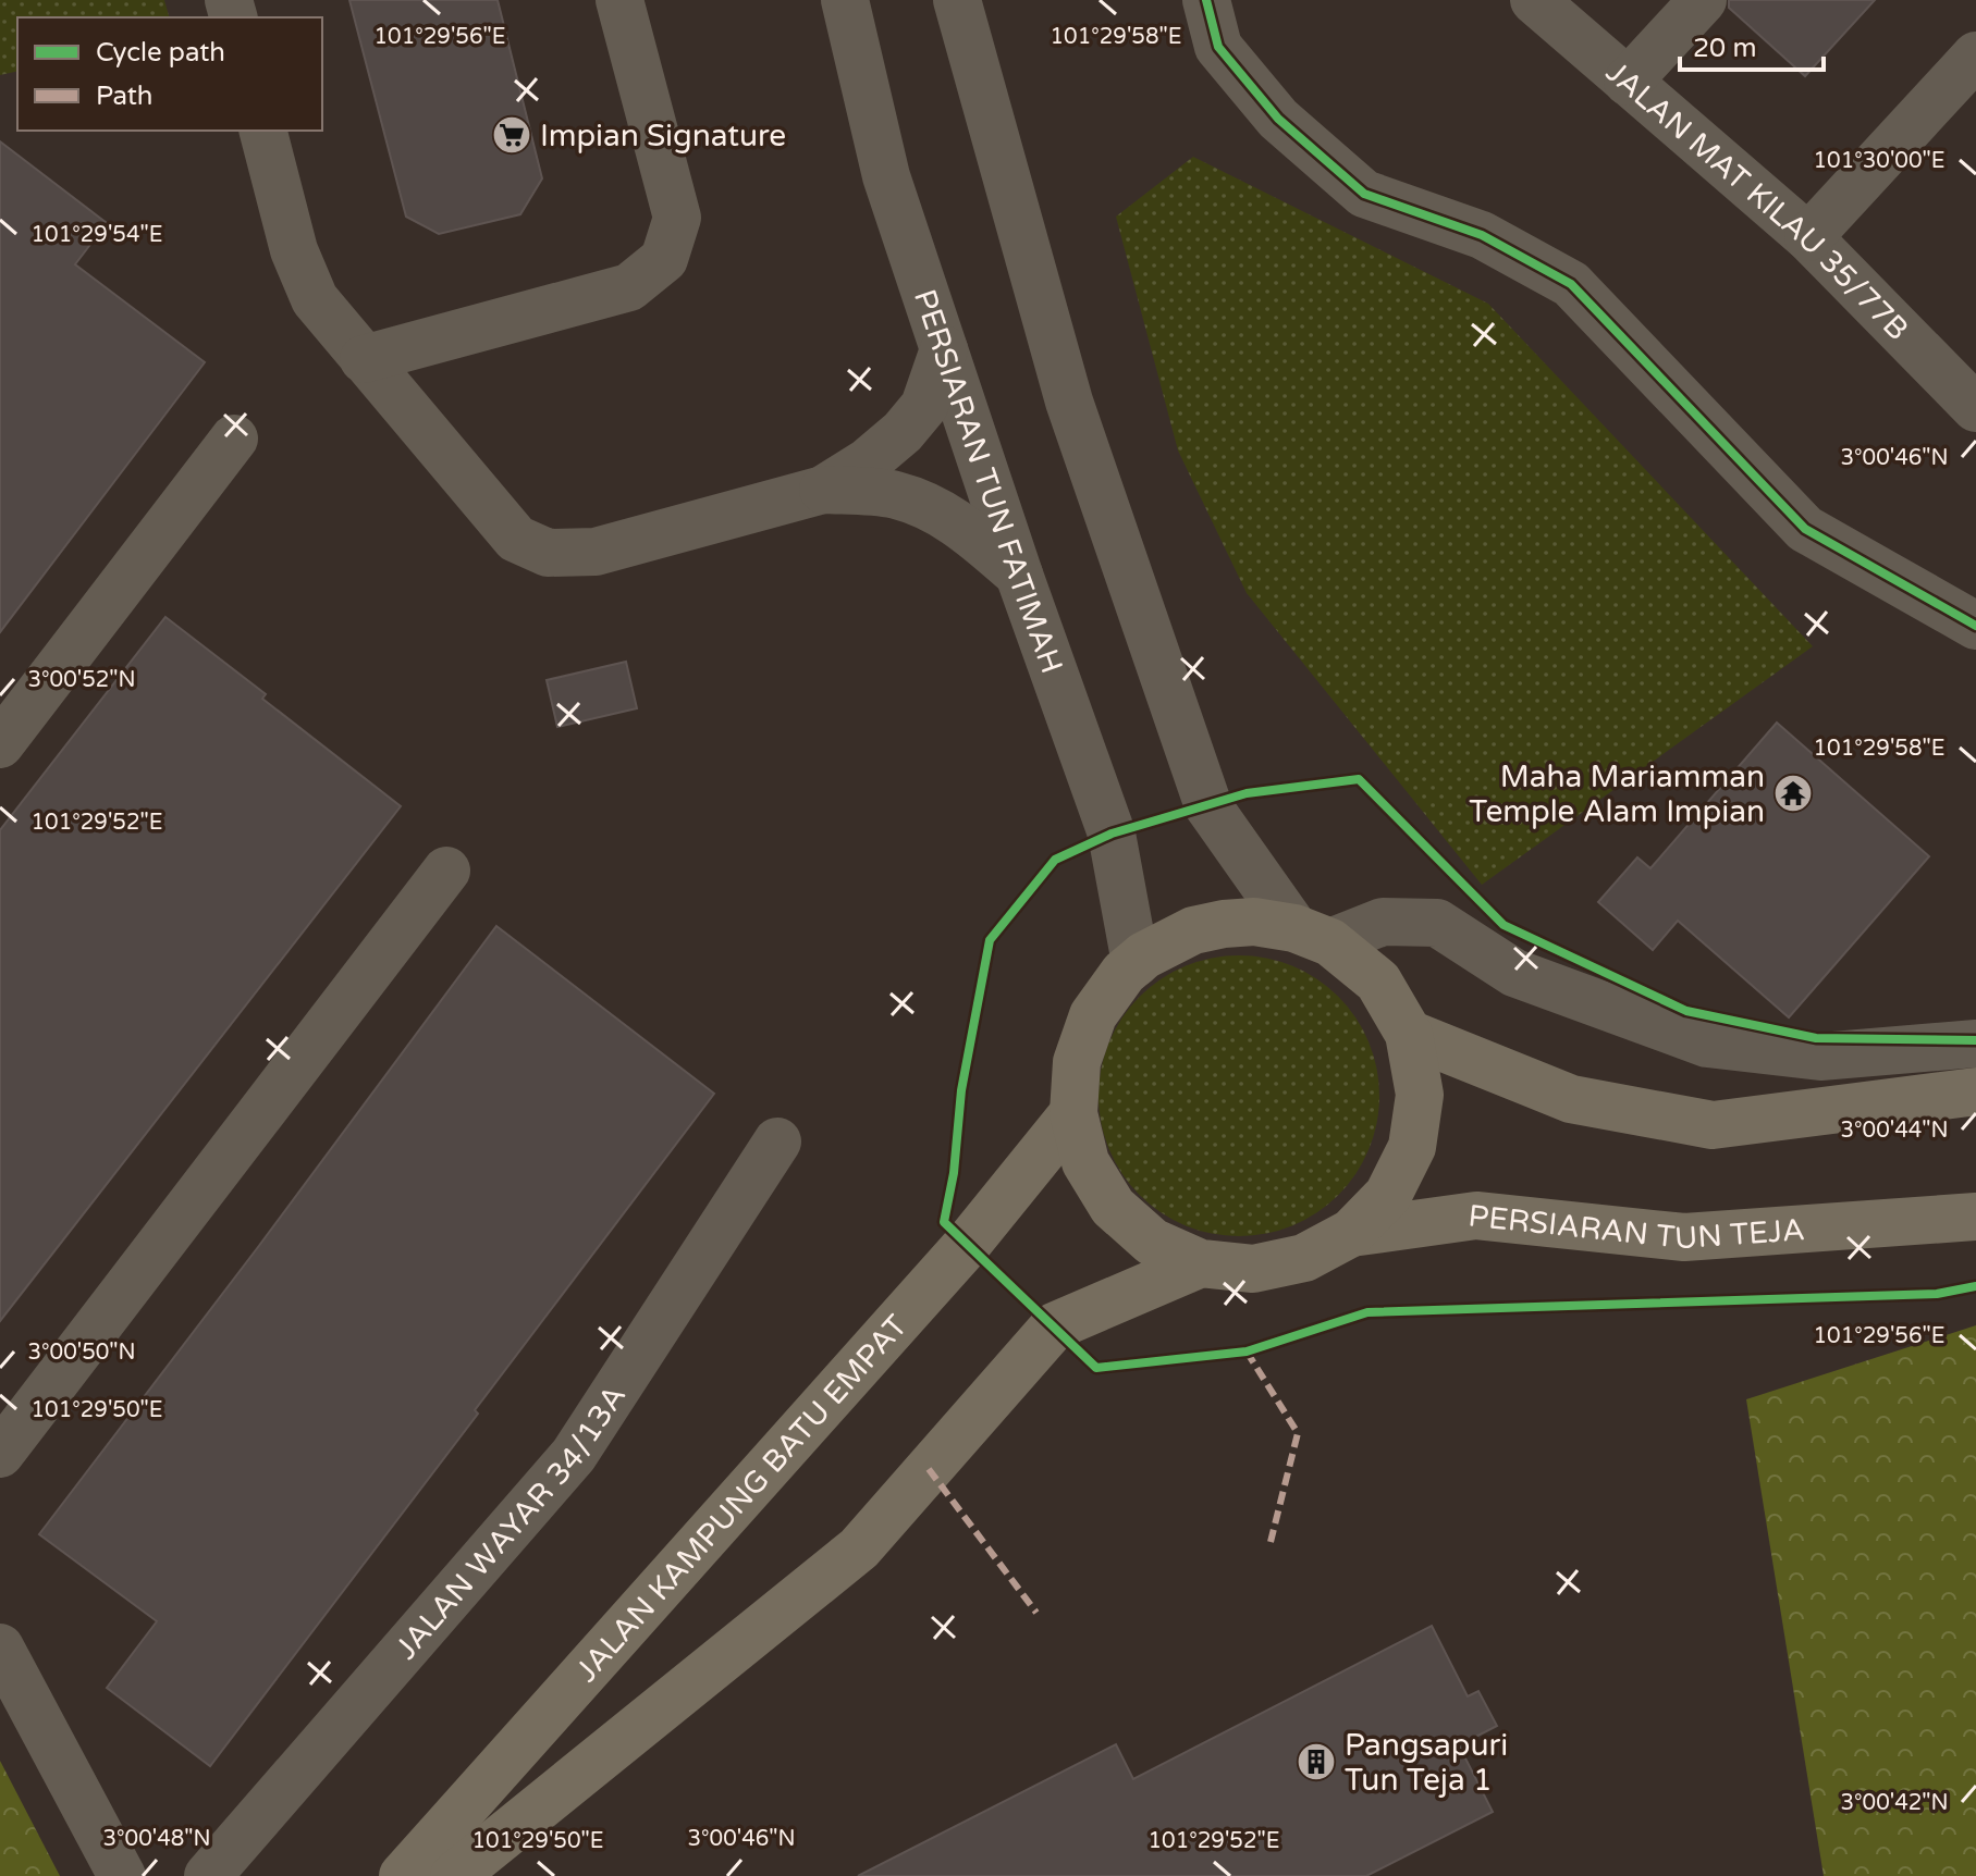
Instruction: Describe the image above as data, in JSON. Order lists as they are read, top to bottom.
{
  "streets": {
    "main road": ["PERSIARAN TUN TEJA", "JALAN KAMPUNG BATU EMPAT"],
    "street": ["JALAN MAT KILAU 35/77B", "PERSIARAN TUN FATIMAH", "JALAN WAYAR 34/13A"]
  },
  "places": {
    "supermarket": ["Impian Signature"],
    "temple": ["Maha Mariamman Temple Alam Impian"],
    "building": ["Pangsapuri Tun Teja 1"]
  },
  "legend": ["Cycle path", "Path"],
  "scale_bar": "20 m",
  "coordinates": [
    "101°29'56\"E",
    "101°29'58\"E",
    "101°30'00\"E",
    "101°29'54\"E",
    "3°00'46\"N",
    "3°00'52\"N",
    "101°29'52\"E",
    "3°00'44\"N",
    "3°00'50\"N",
    "101°29'50\"E",
    "3°00'42\"N",
    "3°00'48\"N"
  ]
}
